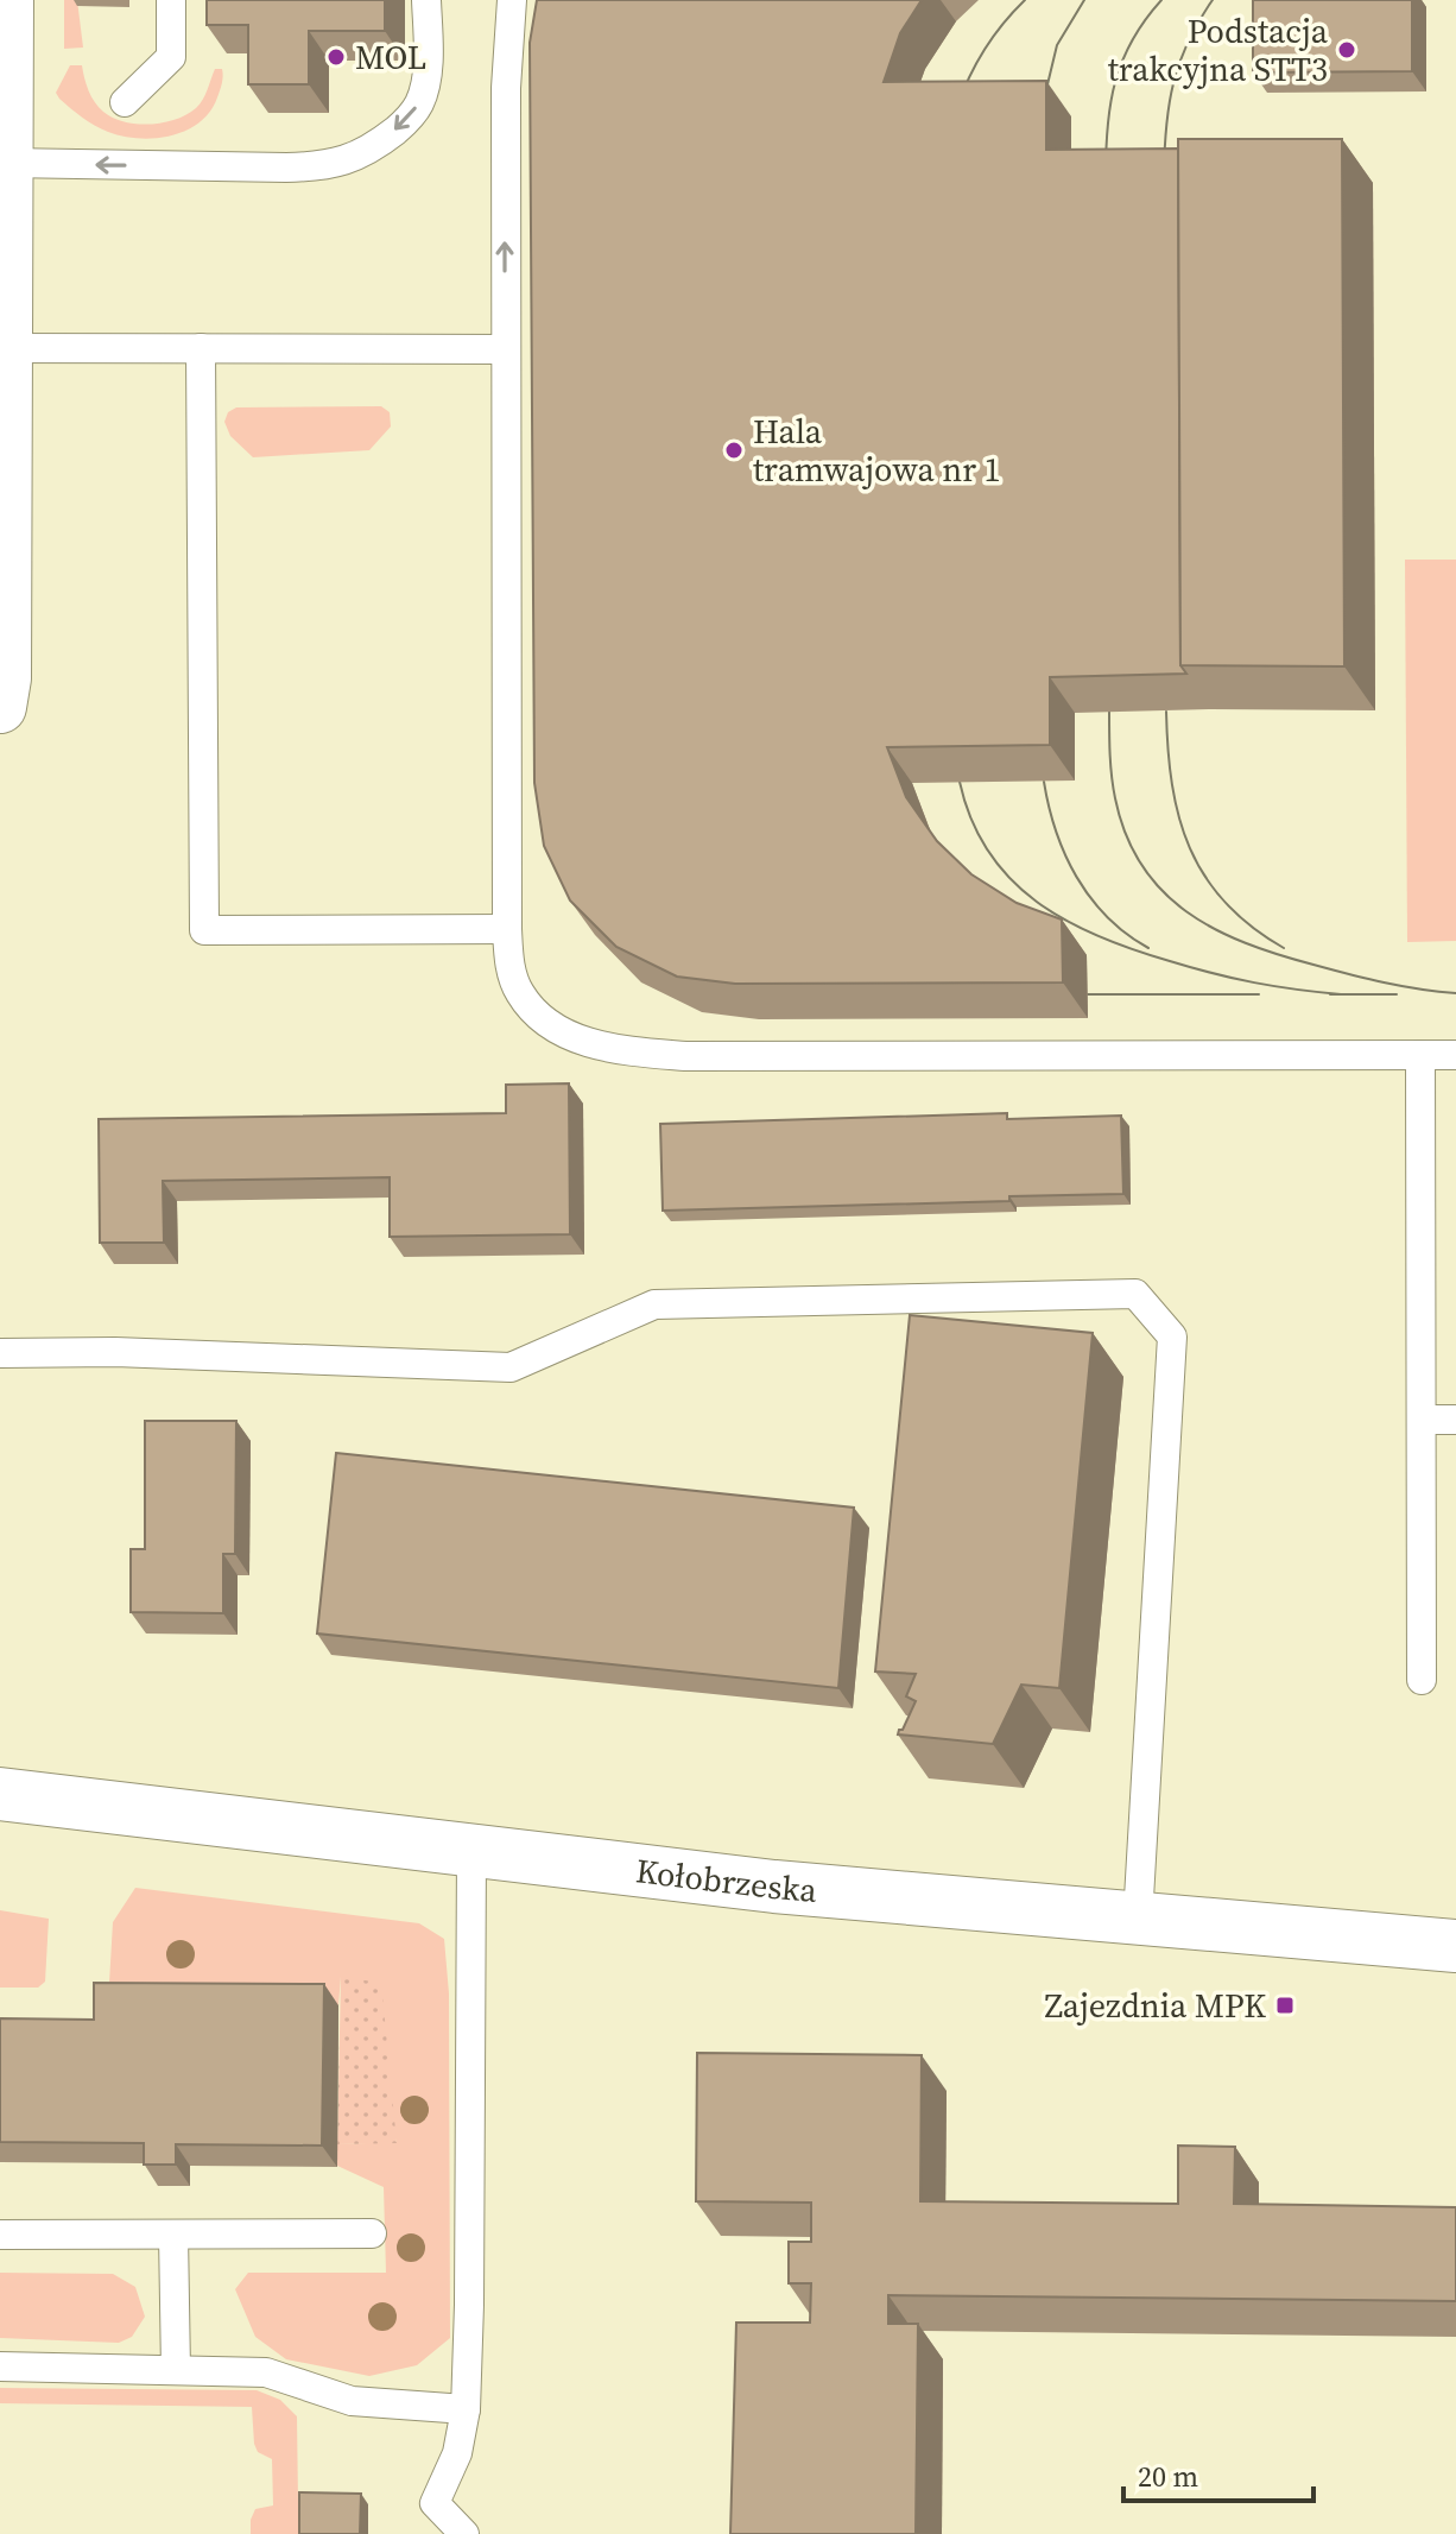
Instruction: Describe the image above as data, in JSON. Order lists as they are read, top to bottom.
{
  "streets": {
    "street": ["Kołobrzeska"]
  },
  "places": {
    "other": ["Podstacja trakcyjna STT3", "MOL", "Hala tramwajowa nr 1"],
    "transit": ["Zajezdnia MPK"]
  },
  "scale_bar": "20 m"
}
